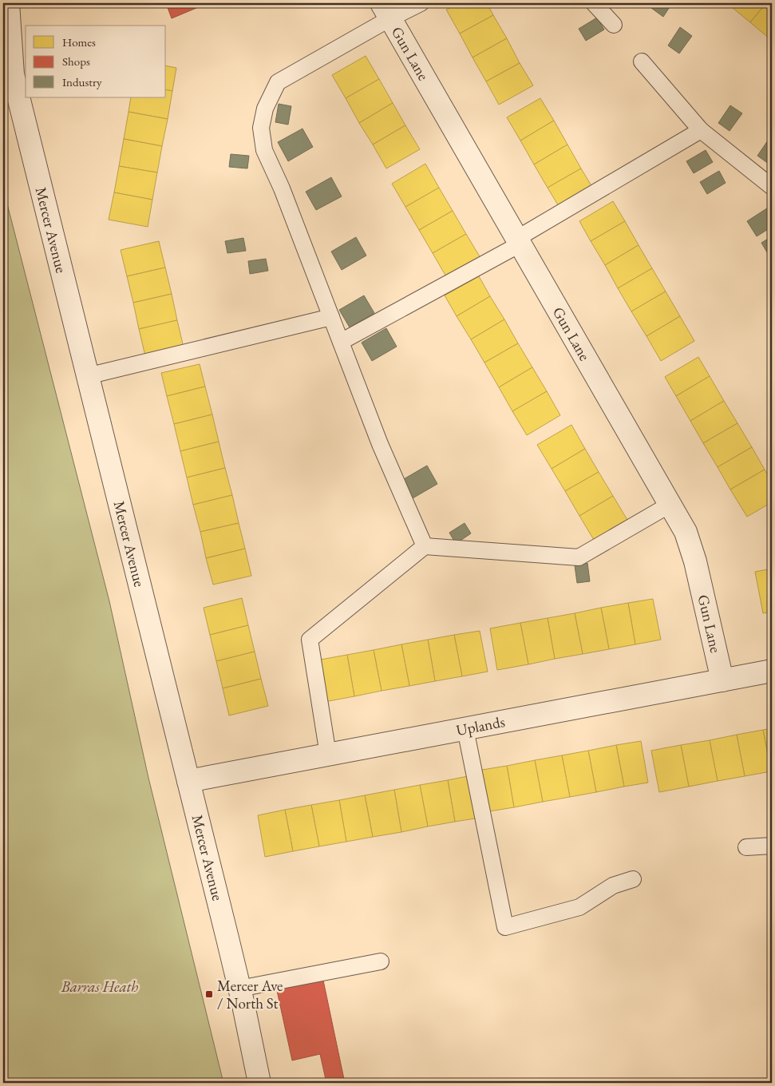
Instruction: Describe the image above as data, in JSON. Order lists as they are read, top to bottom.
{
  "streets": {
    "street": ["Gun Lane", "Mercer Avenue", "Uplands"]
  },
  "crossings": [
    ["Gun Lane", "Uplands"],
    ["Mercer Avenue", "Uplands"]
  ],
  "parks": ["Barras Heath"],
  "places": {
    "transit": ["Mercer Ave / North St"]
  },
  "legend": ["Homes", "Shops", "Industry"]
}
